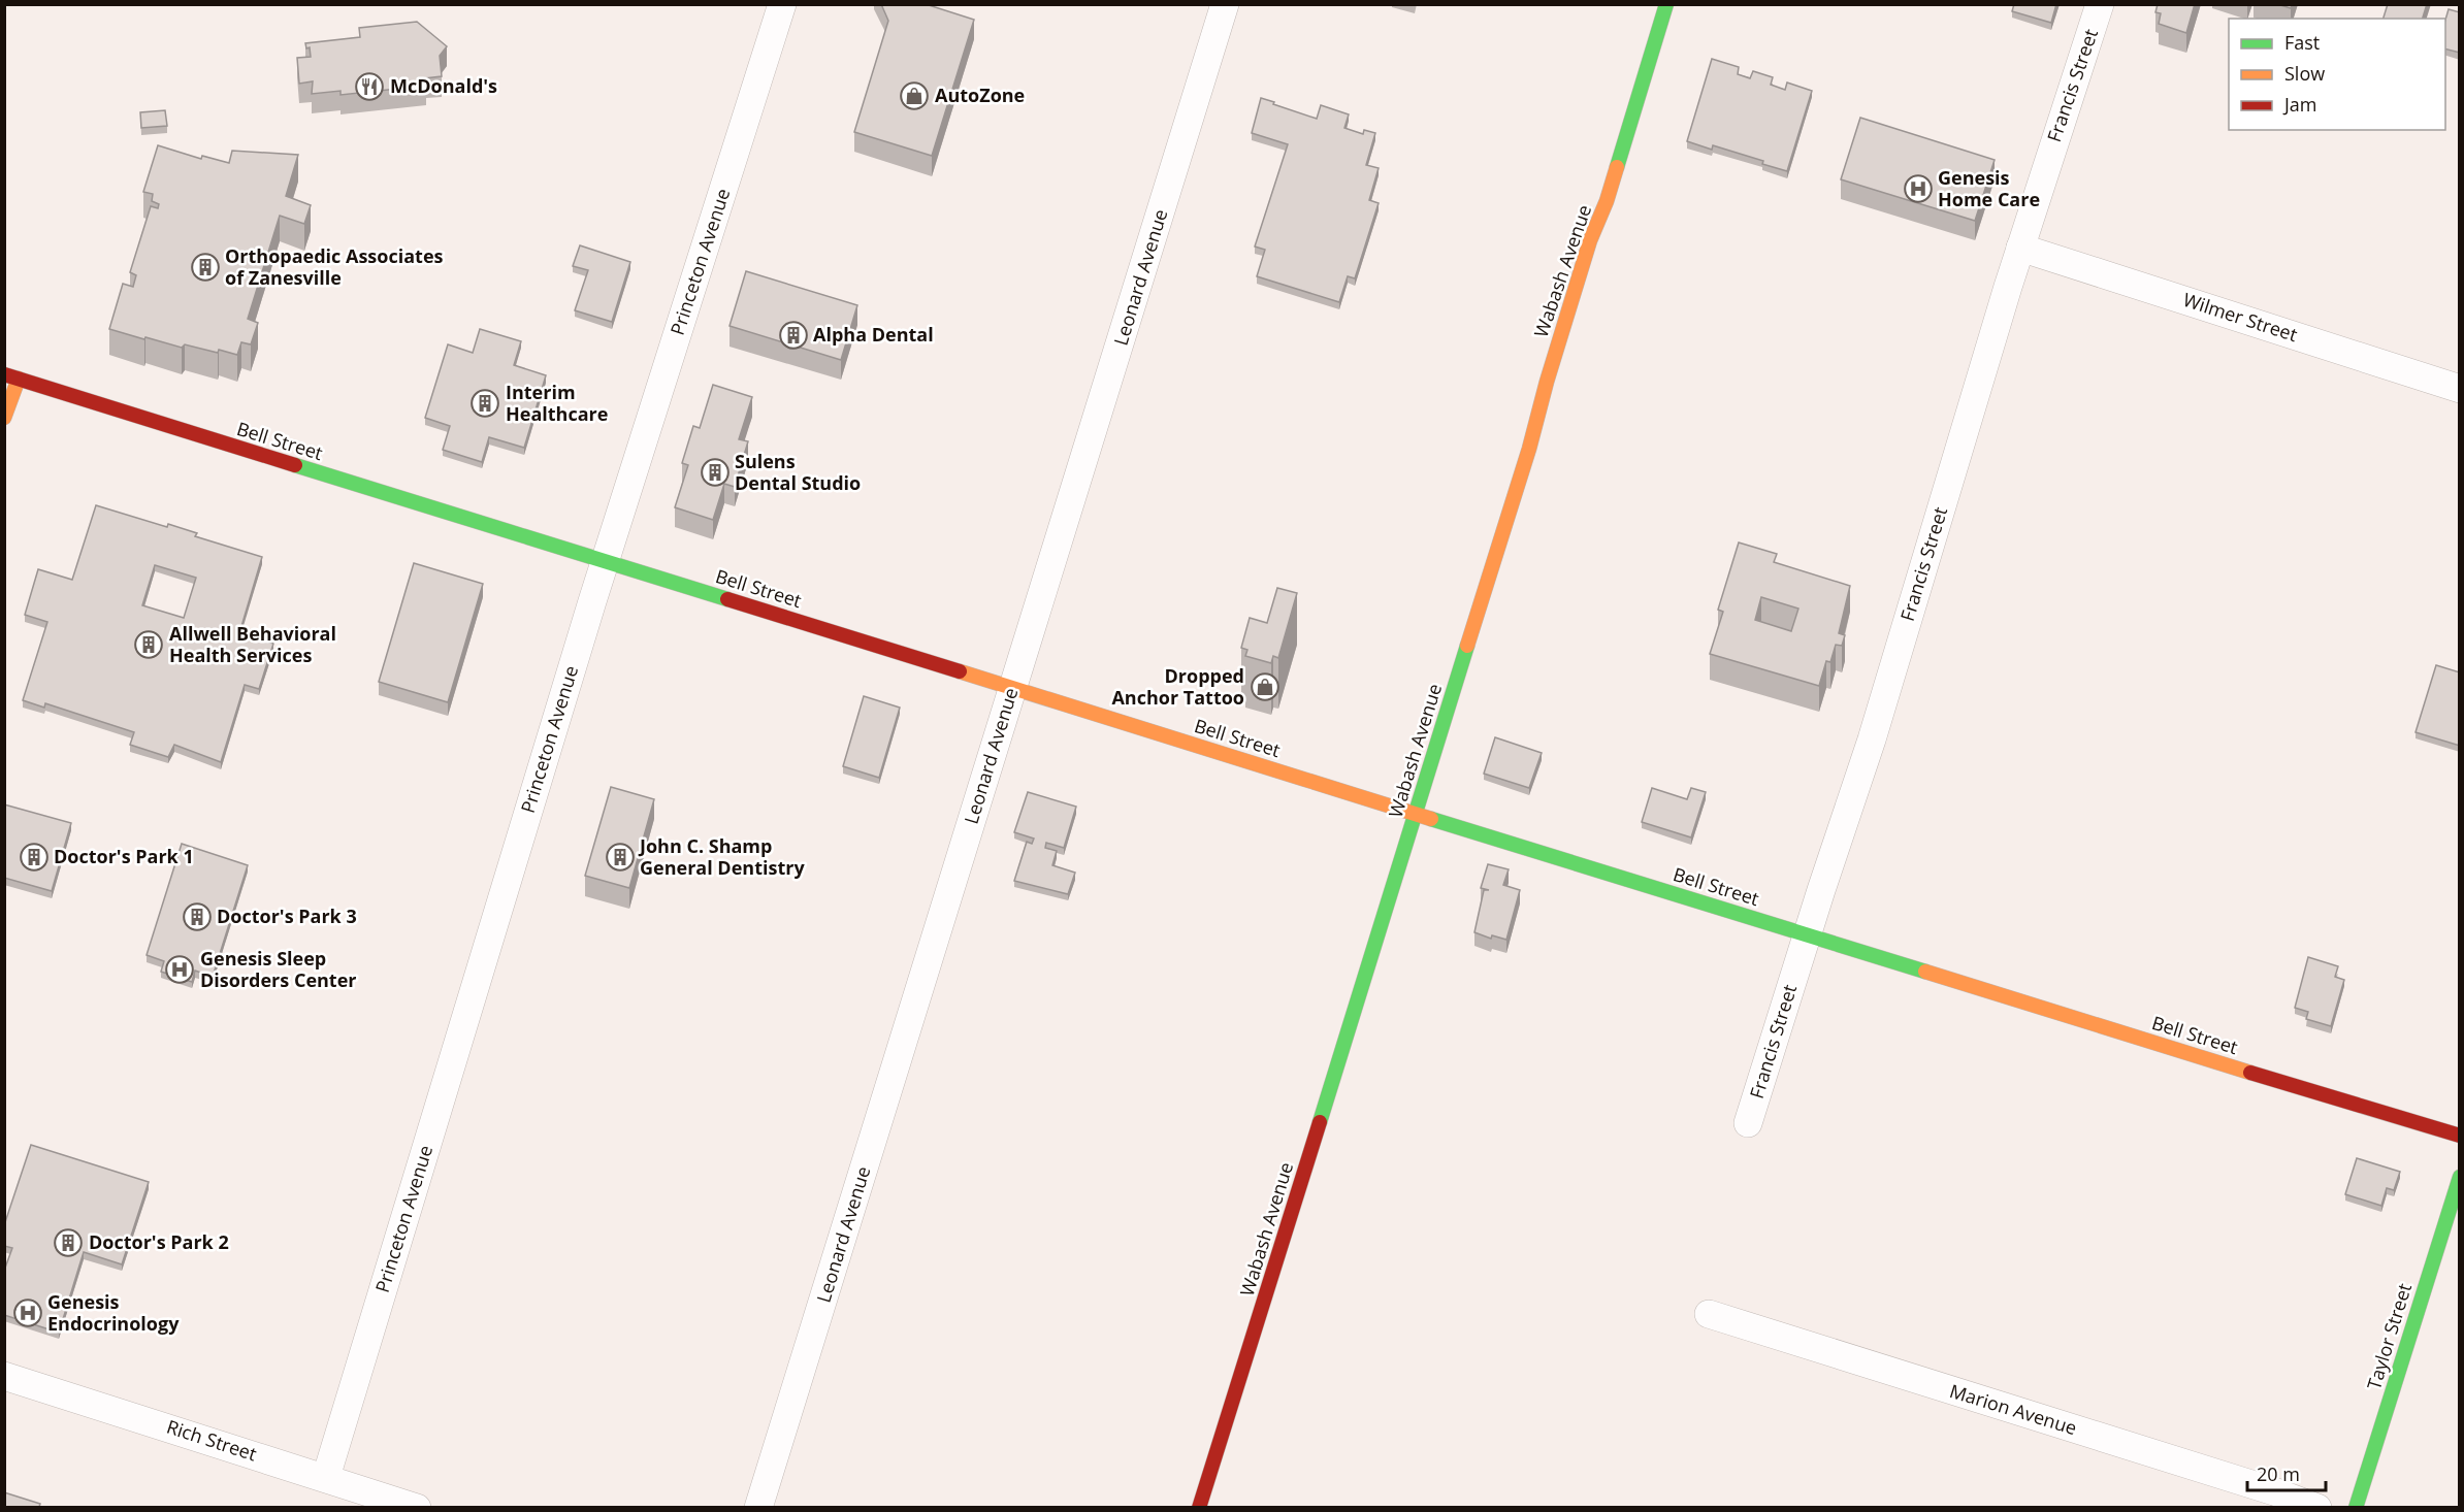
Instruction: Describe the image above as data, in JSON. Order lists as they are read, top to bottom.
{
  "streets": {
    "street": [
      "Francis Street",
      "Princeton Avenue",
      "Wabash Avenue",
      "Leonard Avenue",
      "Wilmer Street",
      "Bell Street",
      "Taylor Street",
      "Marion Avenue",
      "Rich Street"
    ]
  },
  "crossings": [
    ["Francis Street", "Wilmer Street"],
    ["Francis Street", "Bell Street"],
    ["Princeton Avenue", "Bell Street"],
    ["Princeton Avenue", "Rich Street"],
    ["Wabash Avenue", "Bell Street"],
    ["Leonard Avenue", "Bell Street"]
  ],
  "places": {
    "restaurant": ["McDonald's"],
    "shop": ["AutoZone", "Dropped Anchor Tattoo"],
    "hospital": ["Genesis Home Care", "Genesis Sleep Disorders Center", "Genesis Endocrinology"],
    "building": [
      "Orthopaedic Associates of Zanesville",
      "Alpha Dental",
      "Interim Healthcare",
      "Sulens Dental Studio",
      "Allwell Behavioral Health Services",
      "Doctor's Park 1",
      "John C. Shamp General Dentistry",
      "Doctor's Park 3",
      "Doctor's Park 2"
    ]
  },
  "legend": ["Fast", "Slow", "Jam"],
  "scale_bar": "20 m"
}
